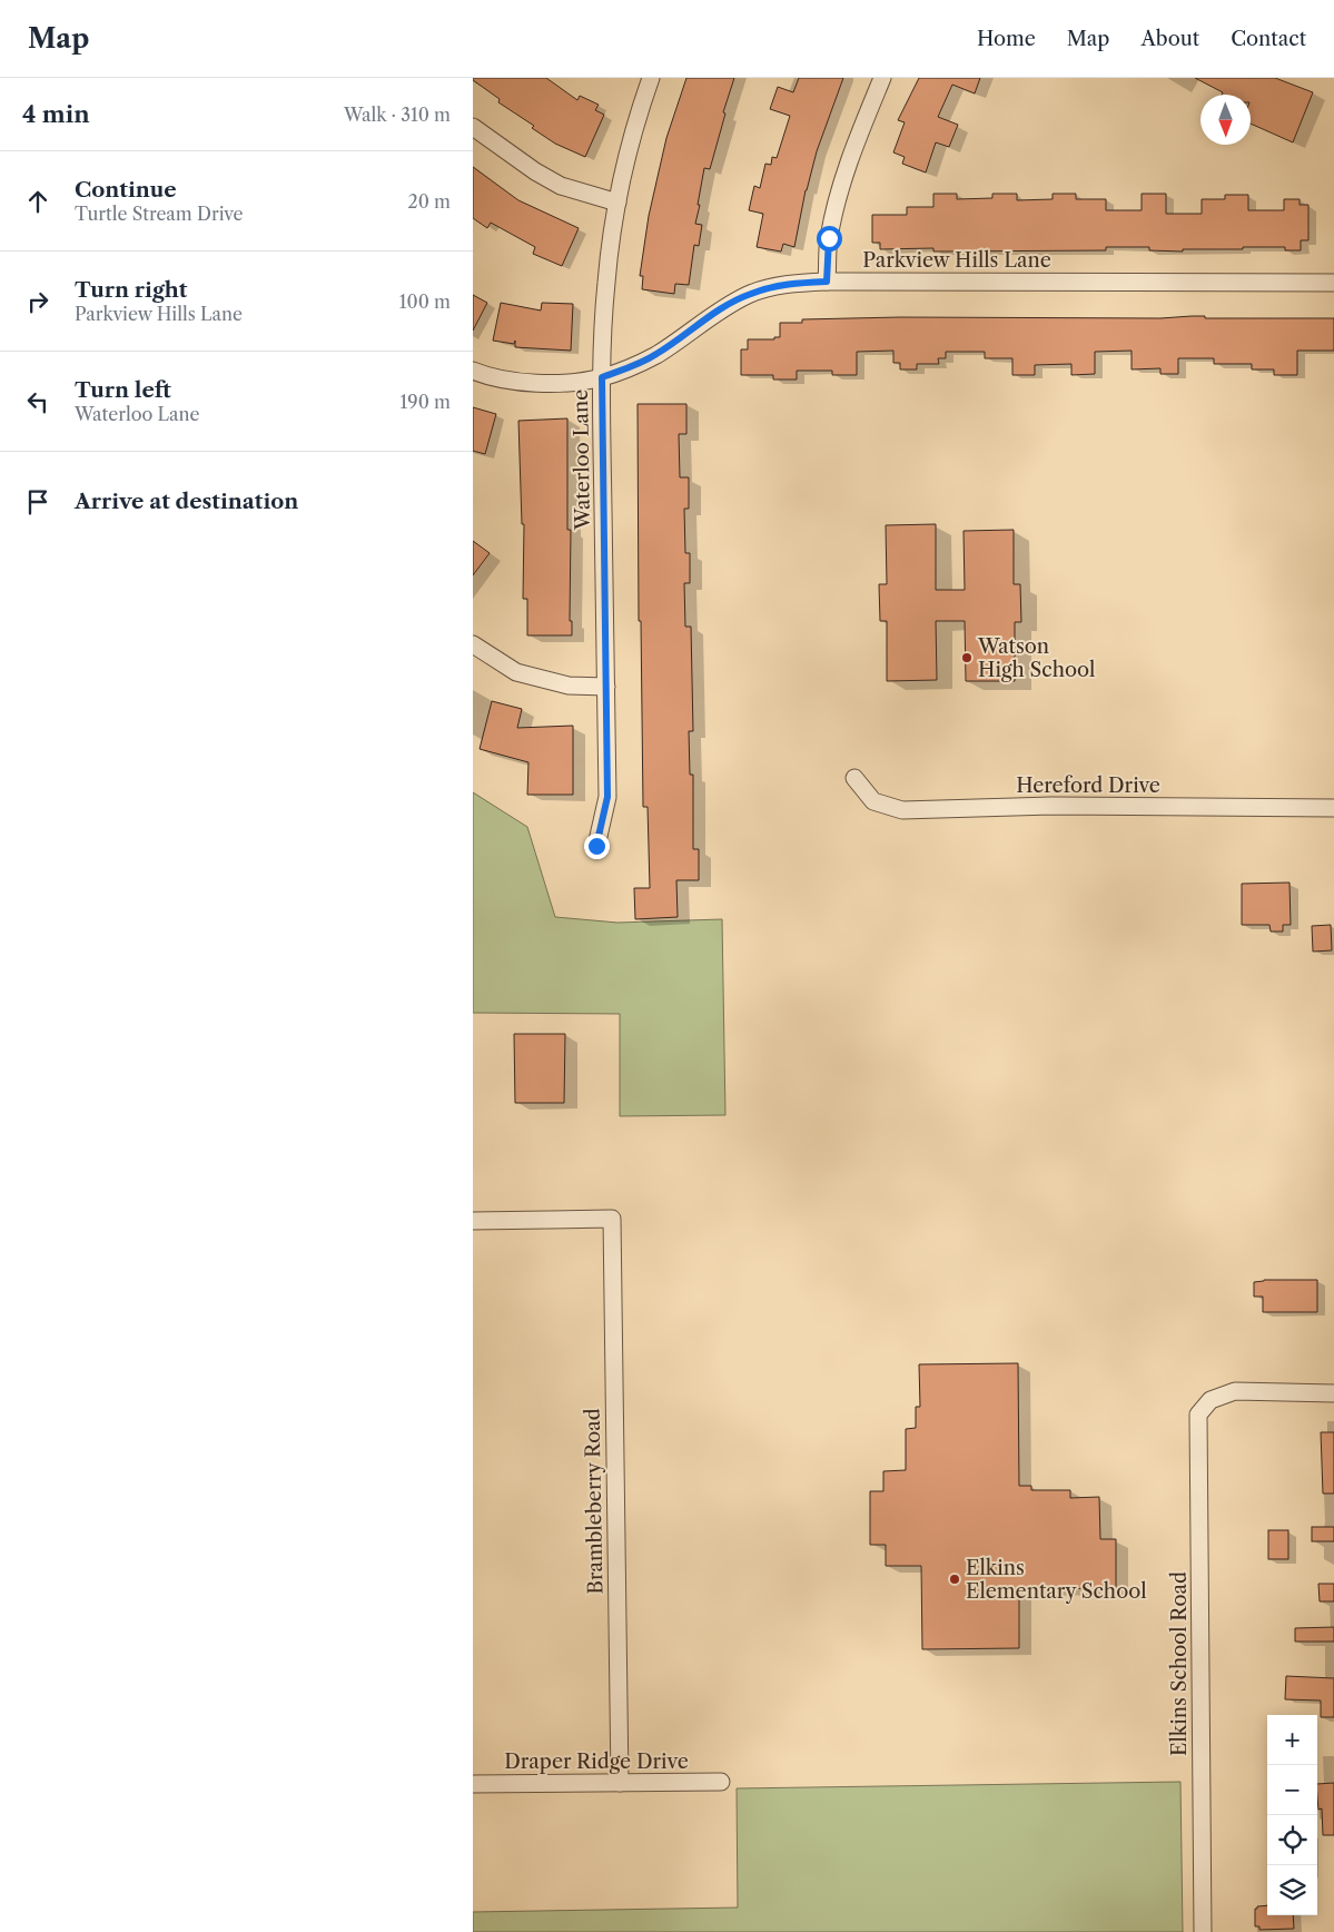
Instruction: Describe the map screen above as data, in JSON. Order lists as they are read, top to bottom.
{
  "streets": {
    "street": [
      "Parkview Hills Lane",
      "Waterloo Lane",
      "Hereford Drive",
      "Brambleberry Road",
      "Elkins School Road",
      "Draper Ridge Drive"
    ]
  },
  "crossings": [
    ["Parkview Hills Lane", "Waterloo Lane"],
    ["Brambleberry Road", "Draper Ridge Drive"]
  ],
  "places": ["Watson High School", "Elkins Elementary School"],
  "north": "bottom",
  "page": {
    "header": "Map",
    "nav": [
      "Home",
      "Map",
      "About",
      "Contact"
    ],
    "heading": ["4 min", "Walk · 310 m"],
    "list": [
      ["Continue", "Turtle Stream Drive", "20 m"],
      ["Turn right", "Parkview Hills Lane", "100 m"],
      ["Turn left", "Waterloo Lane", "190 m"],
      "Arrive at destination"
    ],
    "map_buttons": ["+", "−"]
  }
}
